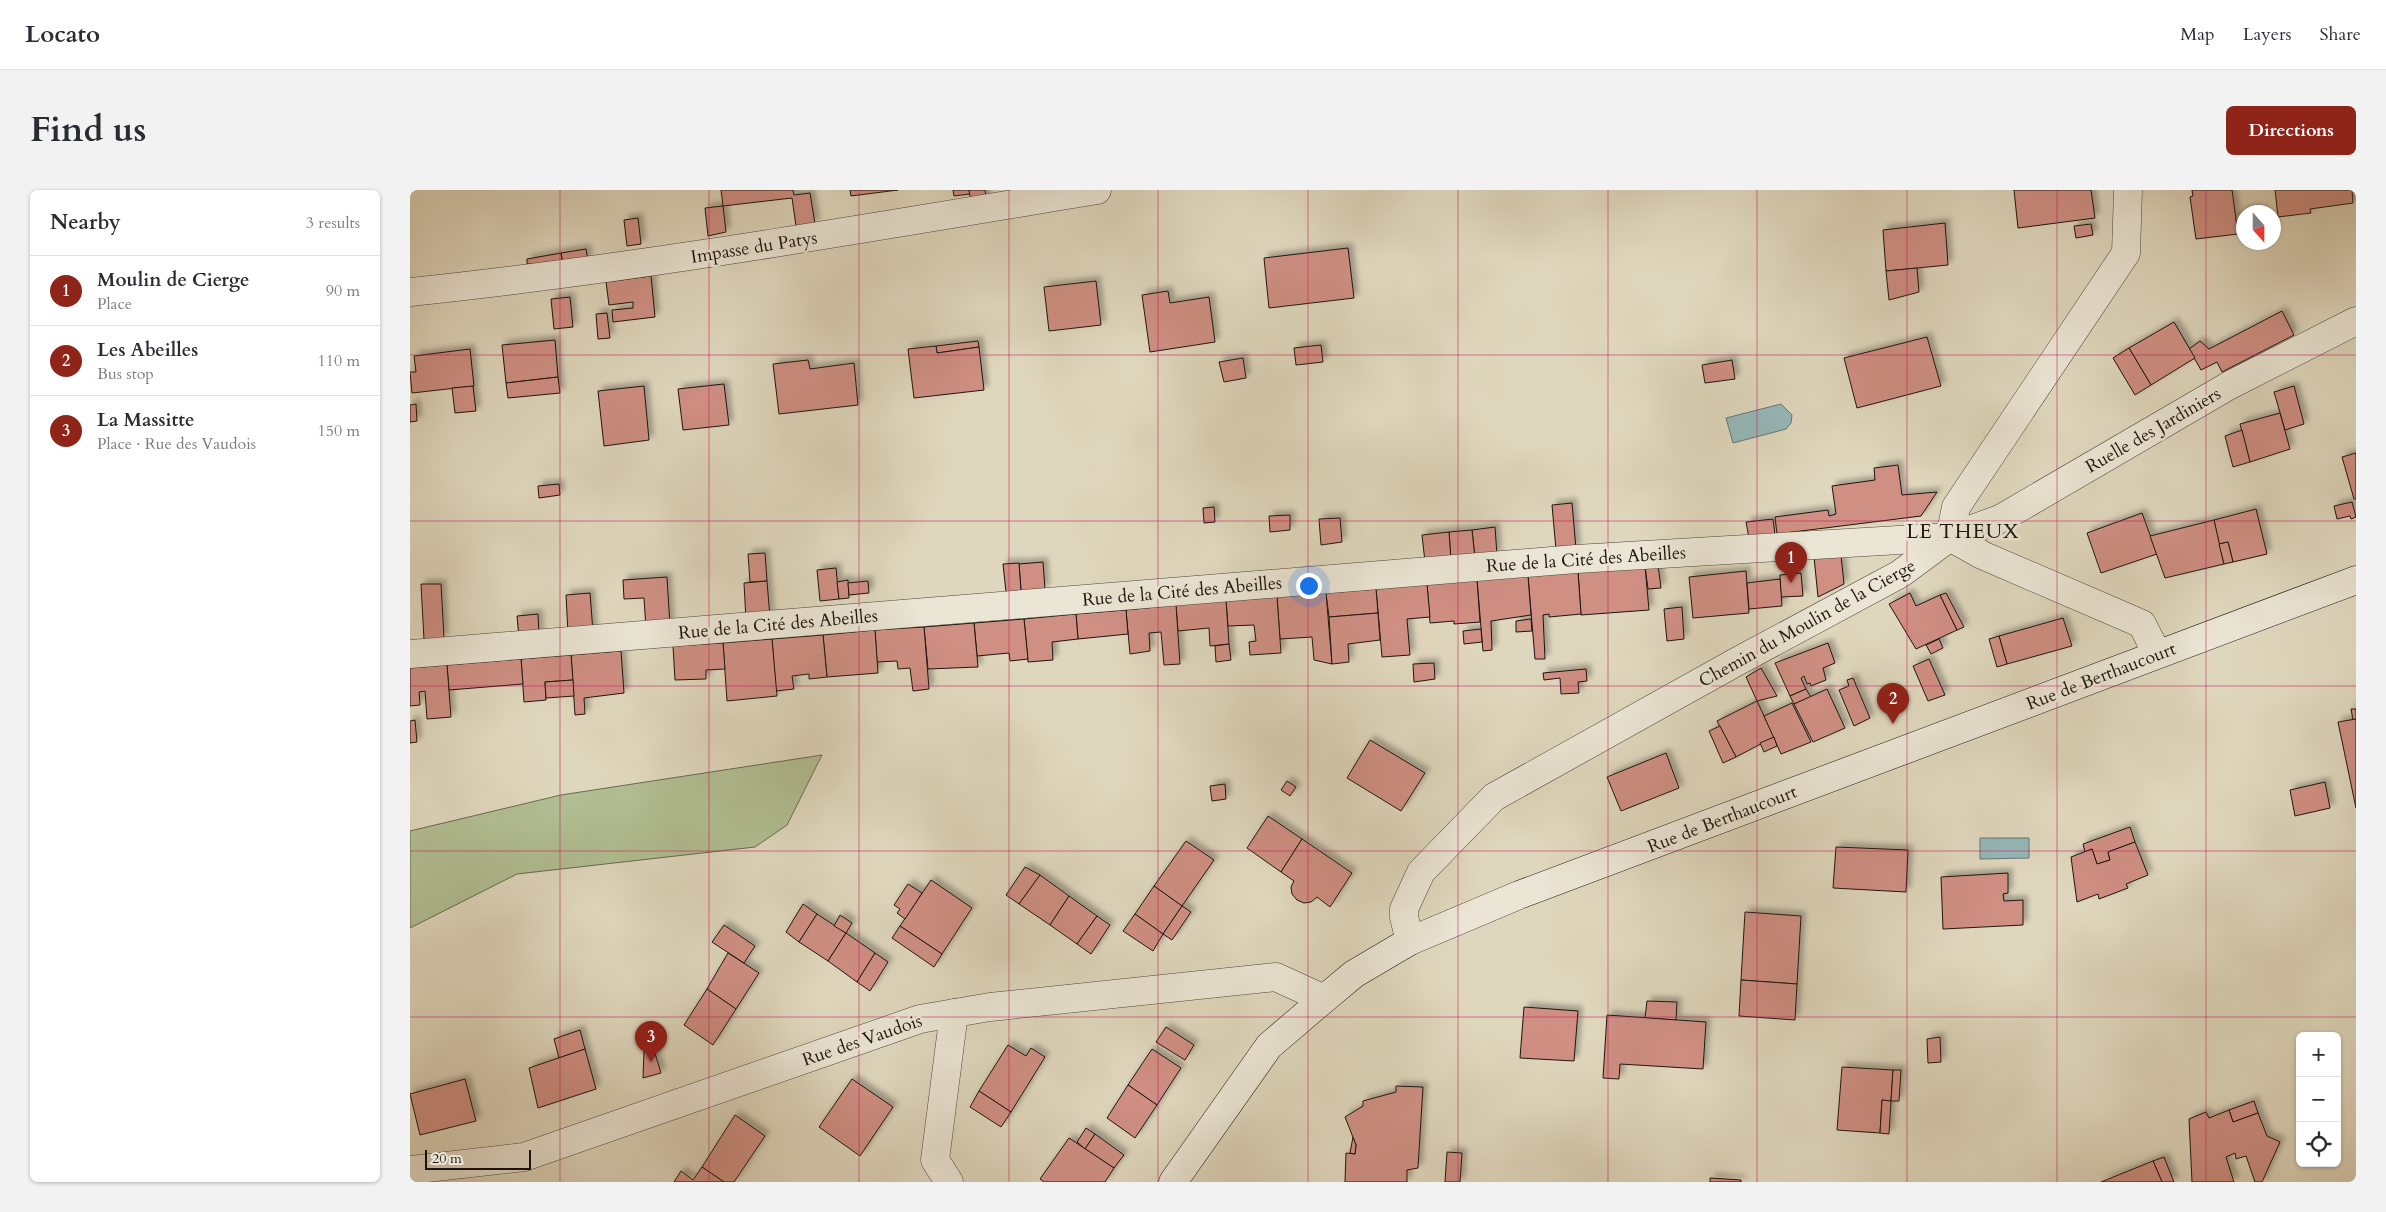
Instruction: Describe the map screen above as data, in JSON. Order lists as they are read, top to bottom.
{
  "streets": {
    "street": [
      "Impasse du Patys",
      "Ruelle des Jardiniers",
      "Rue de la Cité des Abeilles",
      "Chemin du Moulin de la Cierge",
      "Rue de Berthaucourt",
      "Rue des Vaudois"
    ]
  },
  "crossings": [
    ["Ruelle des Jardiniers", "Rue de la Cité des Abeilles"],
    ["Ruelle des Jardiniers", "Chemin du Moulin de la Cierge"],
    ["Rue de la Cité des Abeilles", "Chemin du Moulin de la Cierge"],
    ["Chemin du Moulin de la Cierge", "Rue de Berthaucourt"],
    ["Rue de Berthaucourt", "Rue des Vaudois"]
  ],
  "districts": ["LE THEUX"],
  "scale_bar": "20 m",
  "north": "bottom",
  "page": {
    "header": "Locato",
    "nav": ["Map", "Layers", "Share"],
    "title": "Find us",
    "buttons": "Directions",
    "heading": ["Nearby", "3 results"],
    "list": [
      {
        "mark": "1",
        "name": "Moulin de Cierge",
        "note": "Place",
        "value": "90 m"
      },
      {
        "mark": "2",
        "name": "Les Abeilles",
        "note": "Bus stop",
        "value": "110 m"
      },
      {
        "mark": "3",
        "name": "La Massitte",
        "note": "Place · Rue des Vaudois",
        "value": "150 m"
      }
    ],
    "pins": ["1", "2", "3"],
    "map_buttons": ["+", "−"],
    "scale": "20 m"
  }
}
